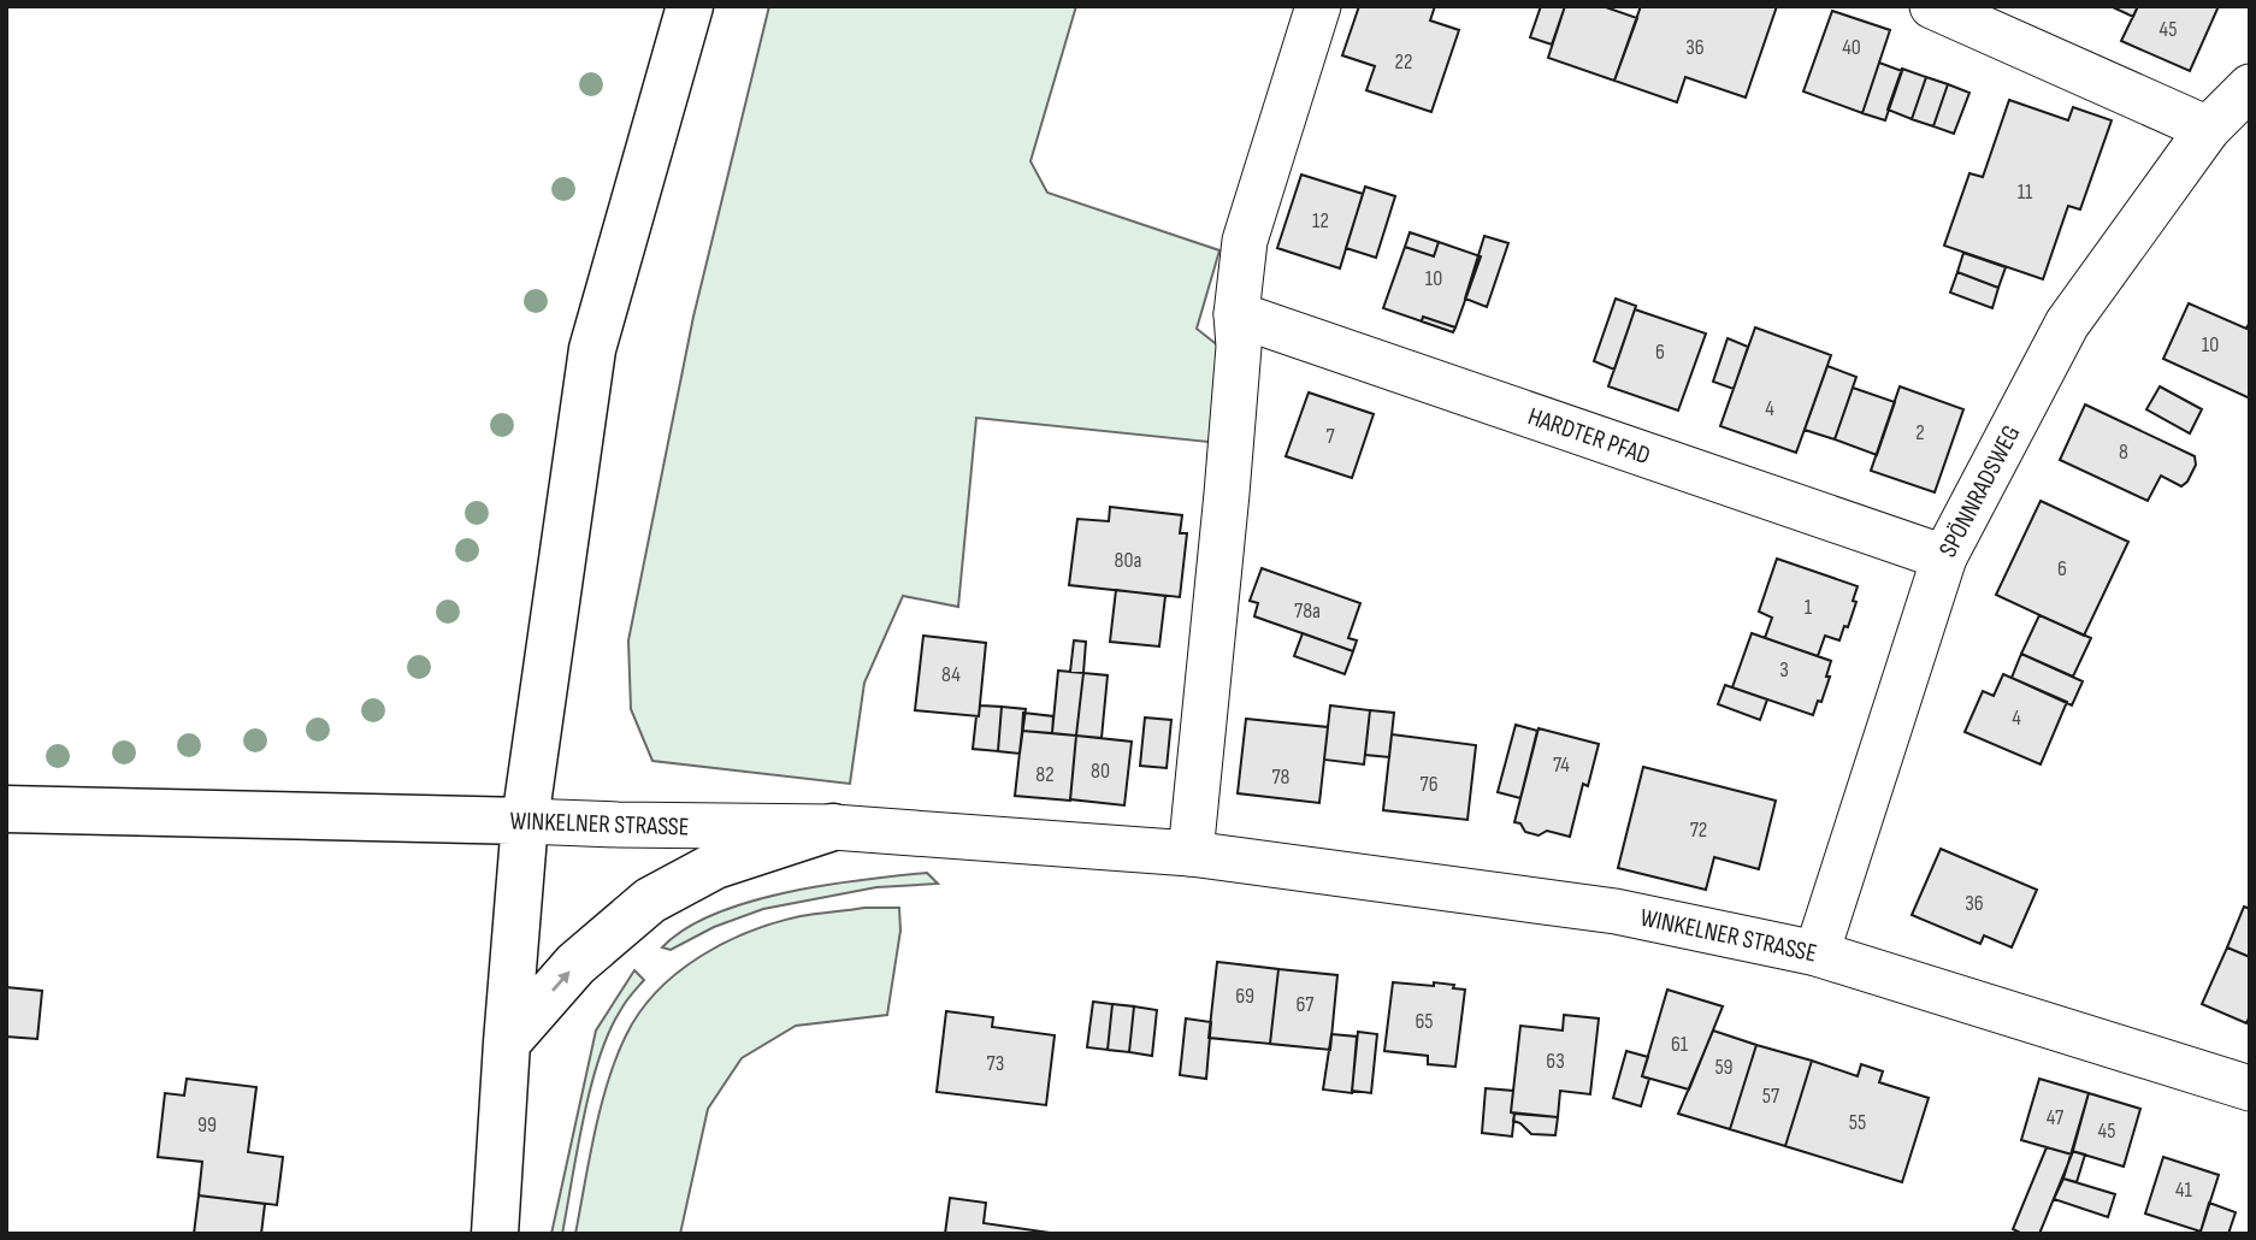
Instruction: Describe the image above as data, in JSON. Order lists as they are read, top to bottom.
{
  "streets": {
    "main road": ["WINKELNER STRASSE"],
    "street": ["HARDTER PFAD", "SPÖNNRADSWEG"]
  },
  "crossings": [
    ["HARDTER PFAD", "SPÖNNRADSWEG"],
    ["SPÖNNRADSWEG", "WINKELNER STRASSE"]
  ],
  "house_numbers": [
    "45",
    "36",
    "40",
    "22",
    "11",
    "12",
    "10",
    "10",
    "6",
    "4",
    "2",
    "7",
    "8",
    "80a",
    "6",
    "1",
    "78a",
    "3",
    "84",
    "4",
    "74",
    "80",
    "82",
    "78",
    "76",
    "72",
    "36",
    "69",
    "67",
    "65",
    "61",
    "63",
    "73",
    "59",
    "57",
    "47",
    "55",
    "99",
    "45",
    "41"
  ]
}
